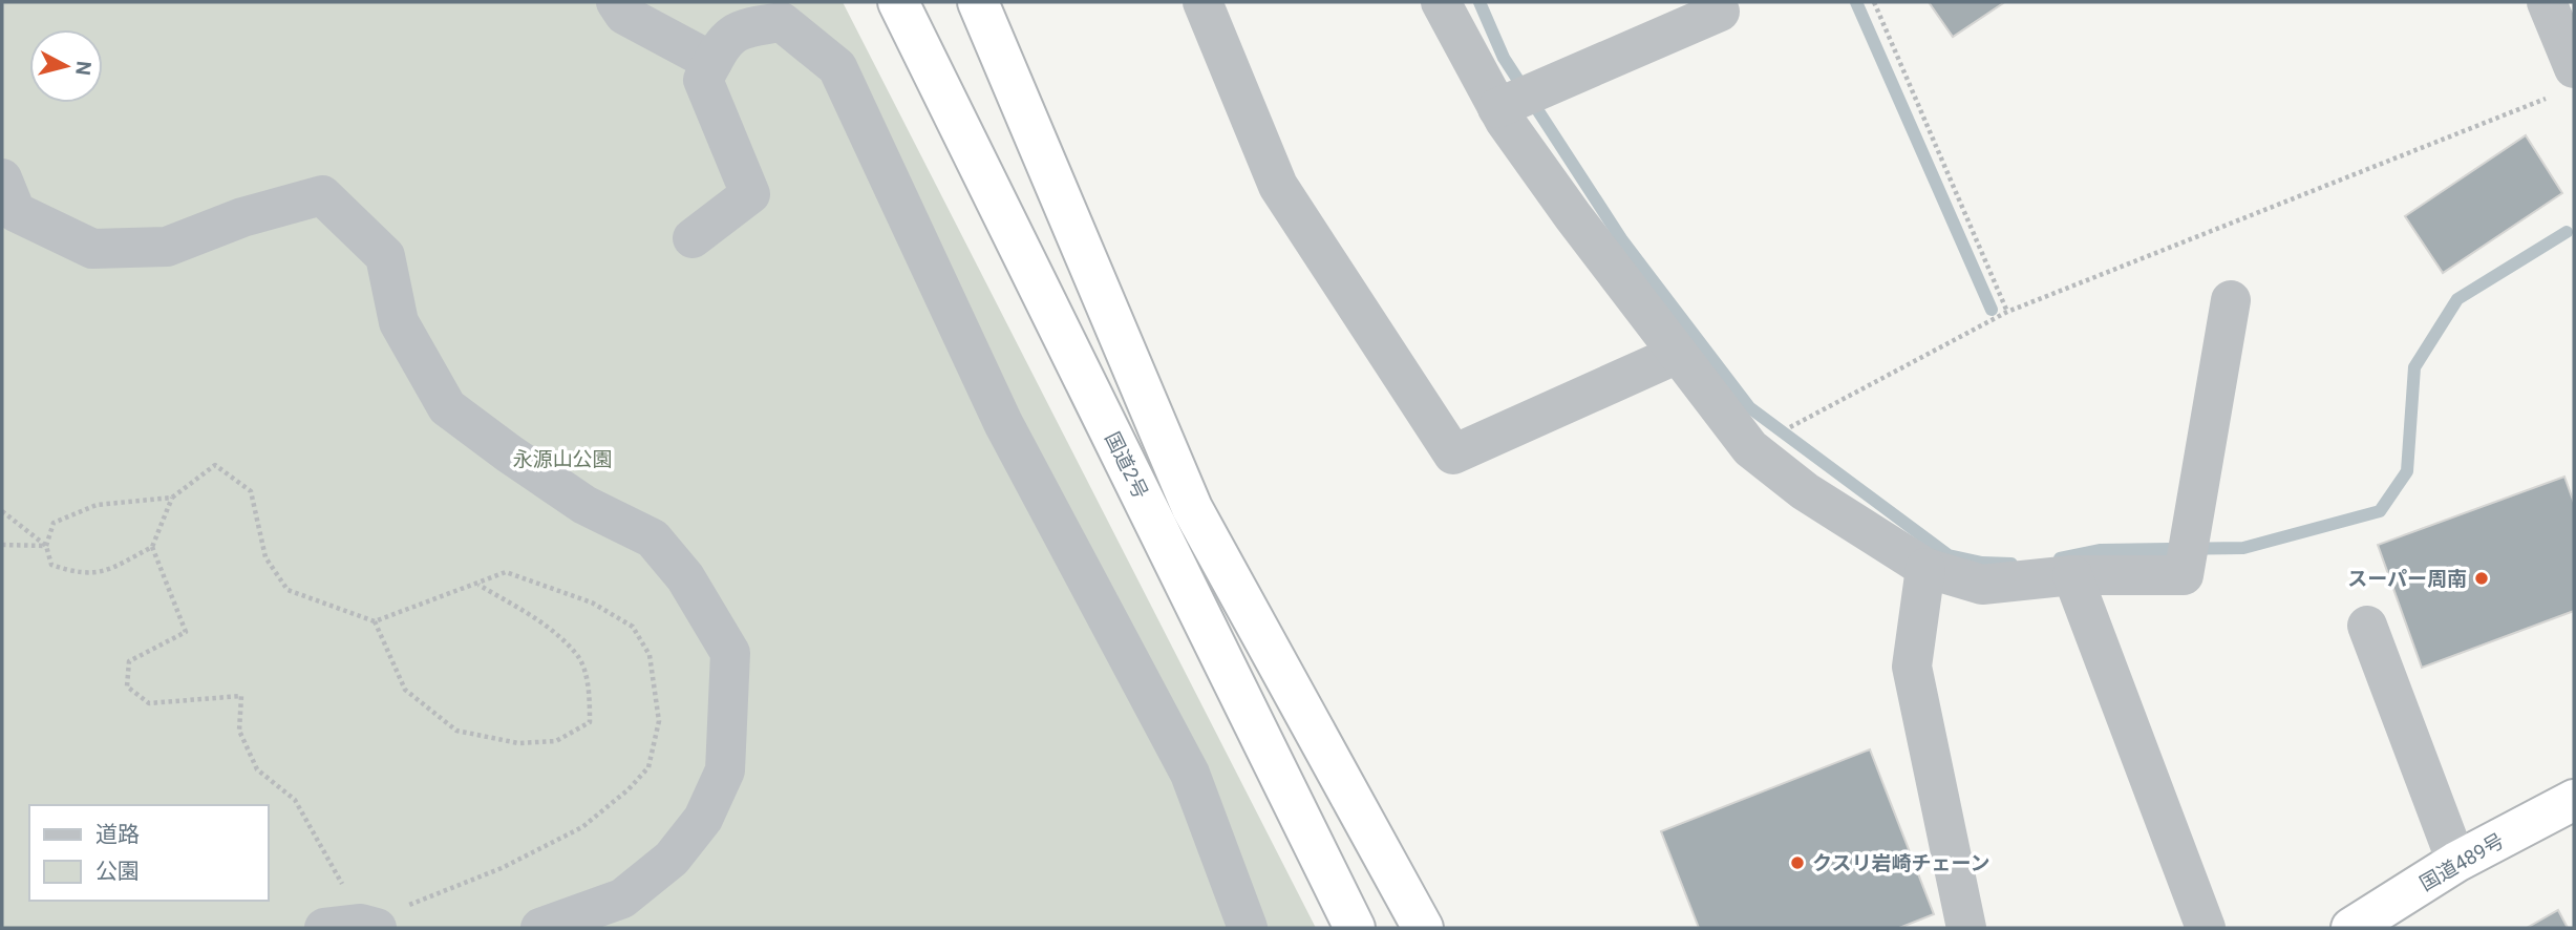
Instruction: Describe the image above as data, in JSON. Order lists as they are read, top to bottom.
{
  "streets": {
    "highway": ["国道2号", "国道489号"]
  },
  "parks": ["永源山公園"],
  "places": ["スーパー周南", "クスリ岩崎チェーン"],
  "legend": ["道路", "公園"],
  "north": "right"
}
